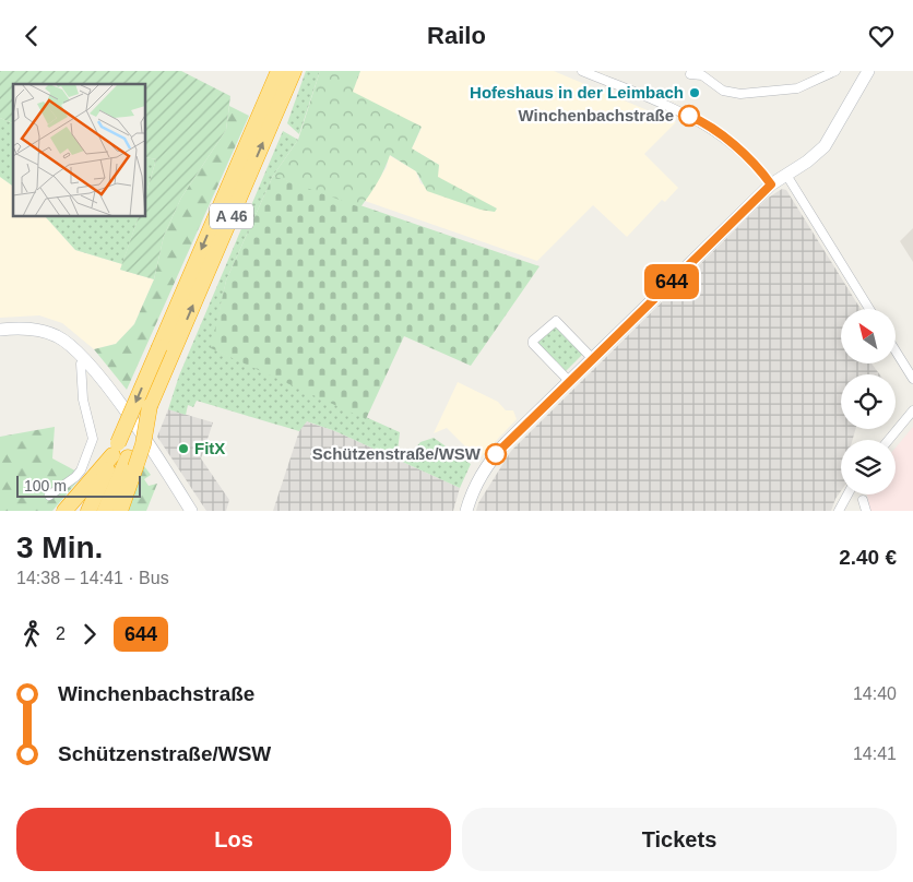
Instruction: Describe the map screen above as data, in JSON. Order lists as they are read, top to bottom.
{
  "streets": {
    "highway": ["A 46"]
  },
  "places": [
    "Hofeshaus in der Leimbach",
    "Winchenbachstraße",
    "FitX",
    "Schützenstraße/WSW"
  ],
  "lines": ["bus line 644"],
  "scale_bar": "100 m",
  "north": "top left",
  "page": {
    "header": "Railo",
    "on_map": "644",
    "scale": "100 m",
    "heading": ["3 Min.", "14:38 – 14:41 · Bus", "2.40 €"],
    "legs": ["2", "644"],
    "list": [
      {
        "name": "Winchenbachstraße",
        "value": "14:40"
      },
      {
        "name": "Schützenstraße/WSW",
        "value": "14:41"
      }
    ],
    "buttons": ["Los", "Tickets"]
  }
}
